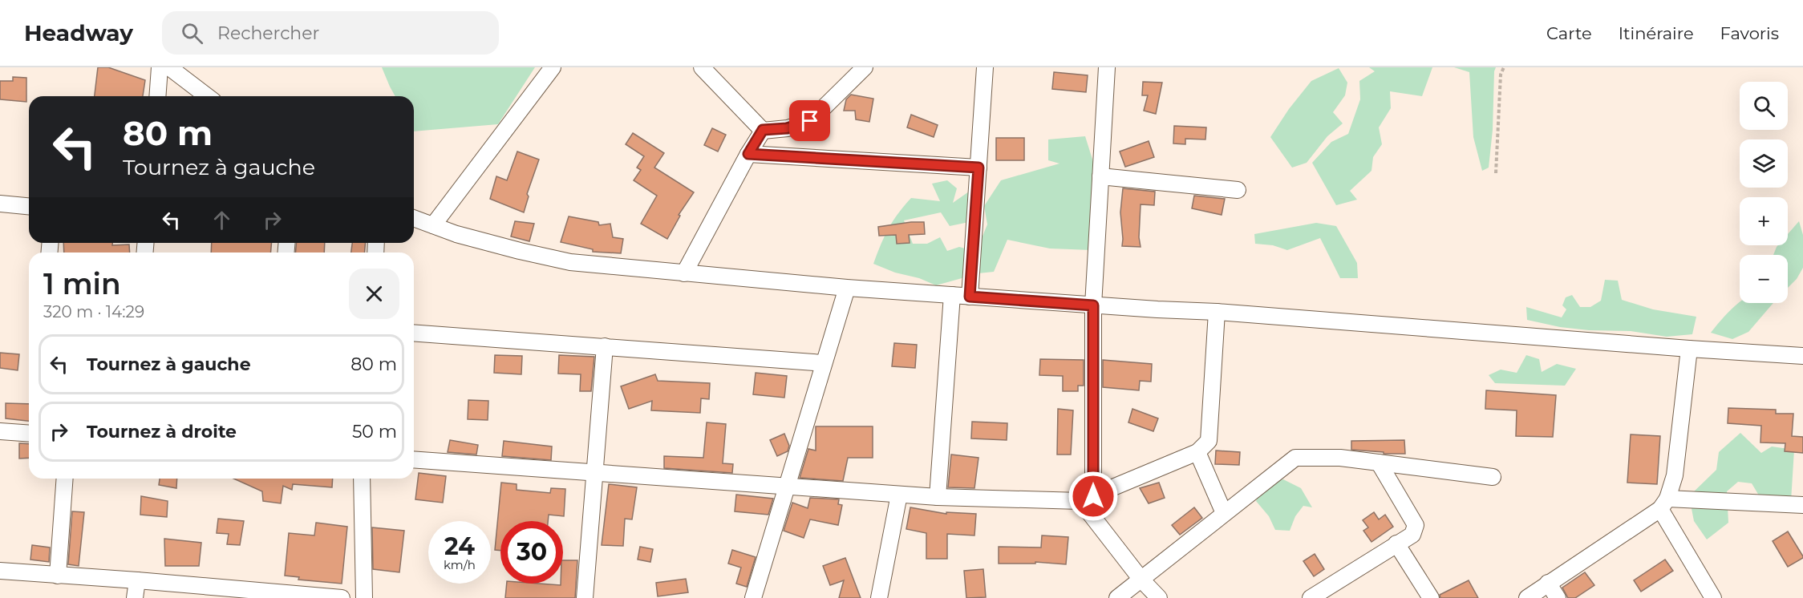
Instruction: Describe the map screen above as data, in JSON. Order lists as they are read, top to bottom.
{
  "page": {
    "header": "Headway",
    "search": "Rechercher",
    "nav": ["Carte", "Itinéraire", "Favoris"],
    "map_buttons": ["+", "−"],
    "turn": ["80 m", "Tournez à gauche"],
    "heading": ["1 min", "320 m · 14:29"],
    "list": [
      {
        "name": "Tournez à gauche",
        "value": "80 m"
      },
      {
        "name": "Tournez à droite",
        "value": "50 m"
      }
    ],
    "speed": "24 km/h",
    "limit": "30"
  }
}
